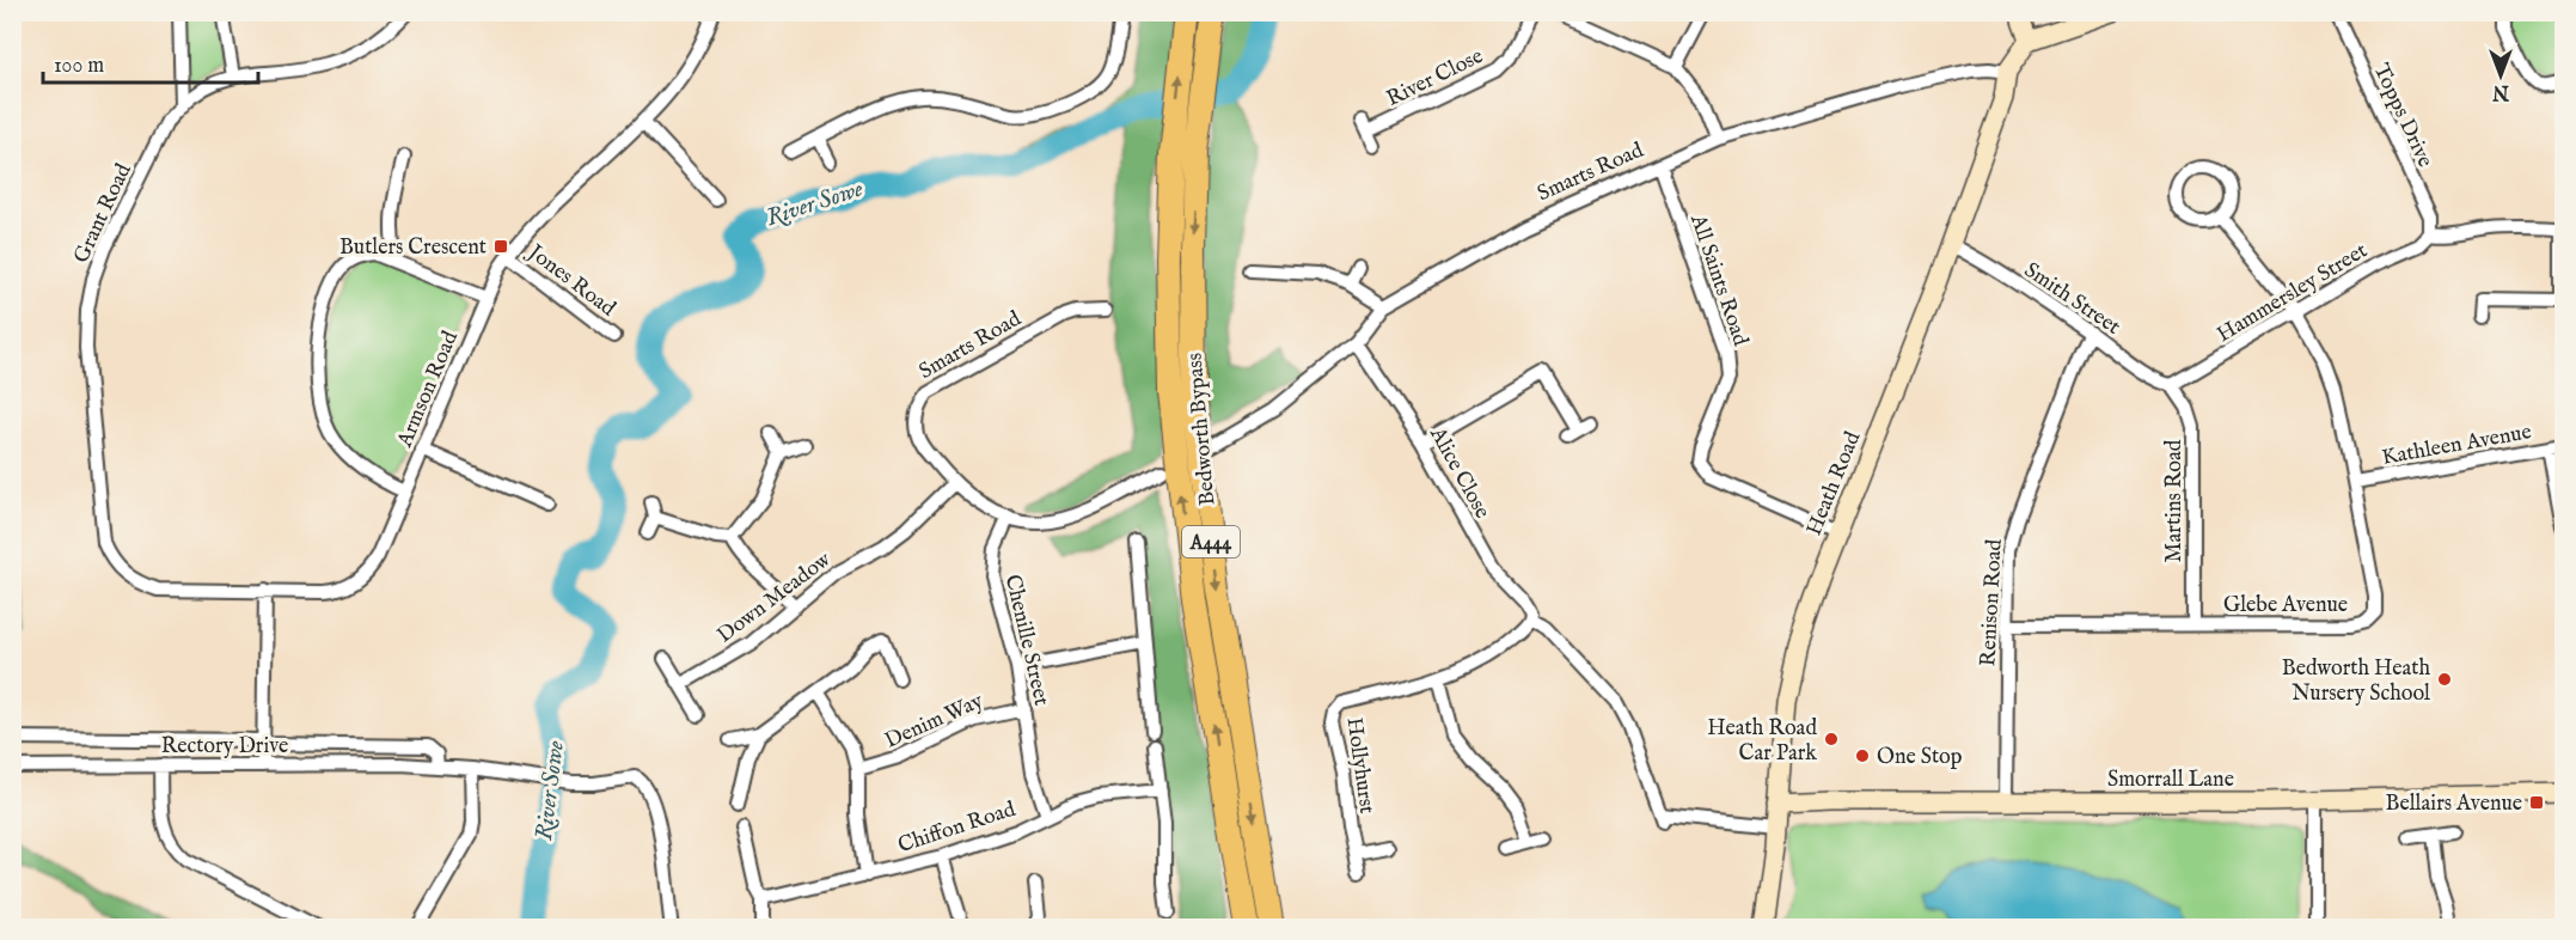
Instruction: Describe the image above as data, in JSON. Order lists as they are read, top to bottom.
{
  "streets": {
    "highway": ["Bedworth Bypass", "A444"],
    "street": [
      "River Close",
      "Topps Drive",
      "Smarts Road",
      "Grant Road",
      "Jones Road",
      "All Saints Road",
      "Hammersley Street",
      "Smith Street",
      "Armson Road",
      "Kathleen Avenue",
      "Alice Close",
      "Heath Road",
      "Martins Road",
      "Down Meadow",
      "Renison Road",
      "Glebe Avenue",
      "Chenille Street",
      "Denim Way",
      "Rectory Drive",
      "Hollyhurst",
      "Smorrall Lane",
      "Chiffon Road"
    ]
  },
  "crossings": [
    ["Topps Drive", "Hammersley Street"],
    ["Smarts Road", "All Saints Road"],
    ["Smarts Road", "Alice Close"],
    ["Smarts Road", "Heath Road"],
    ["Smarts Road", "Down Meadow"],
    ["Smarts Road", "Chenille Street"],
    ["Grant Road", "Armson Road"],
    ["Jones Road", "Armson Road"],
    ["All Saints Road", "Heath Road"],
    ["Hammersley Street", "Smith Street"],
    ["Hammersley Street", "Martins Road"],
    ["Hammersley Street", "Glebe Avenue"],
    ["Smith Street", "Heath Road"],
    ["Smith Street", "Martins Road"],
    ["Smith Street", "Renison Road"],
    ["Kathleen Avenue", "Glebe Avenue"],
    ["Alice Close", "Heath Road"],
    ["Heath Road", "Smorrall Lane"],
    ["Martins Road", "Glebe Avenue"],
    ["Renison Road", "Glebe Avenue"],
    ["Renison Road", "Smorrall Lane"],
    ["Chenille Street", "Denim Way"],
    ["Chenille Street", "Chiffon Road"]
  ],
  "water": ["River Sowe"],
  "places": {
    "transit": ["Butlers Crescent", "Bellairs Avenue"],
    "other": ["Bedworth Heath Nursery School", "Heath Road Car Park", "One Stop"]
  },
  "scale_bar": "100 m",
  "north": "bottom"
}
